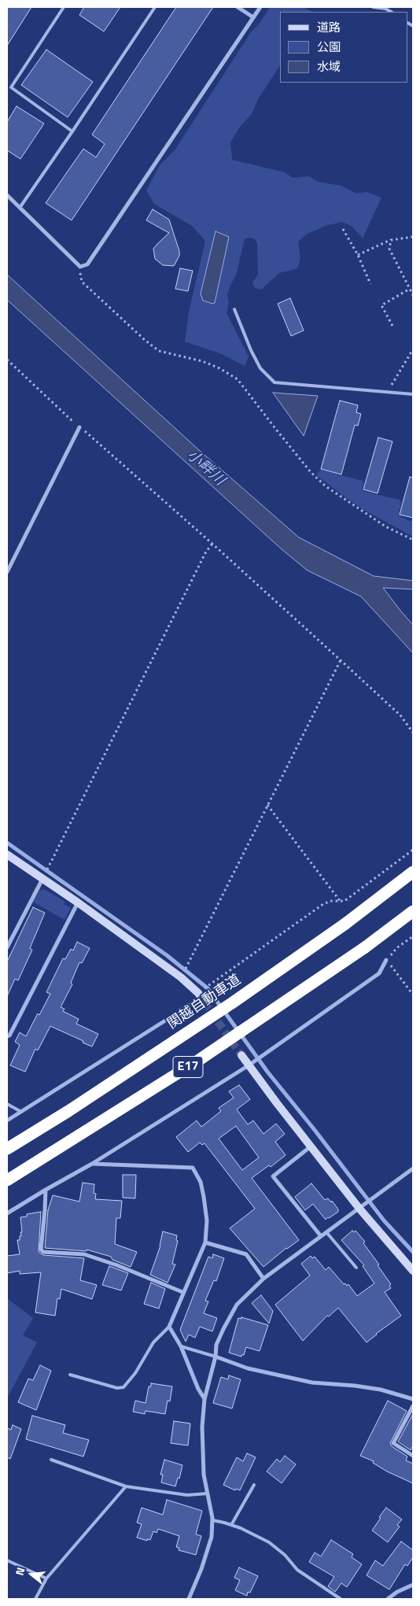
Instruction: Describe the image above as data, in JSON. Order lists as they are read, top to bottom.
{
  "streets": {
    "highway": ["関越自動車道", "E17"]
  },
  "water": ["小畔川"],
  "legend": ["道路", "公園", "水域"],
  "north": "left"
}
